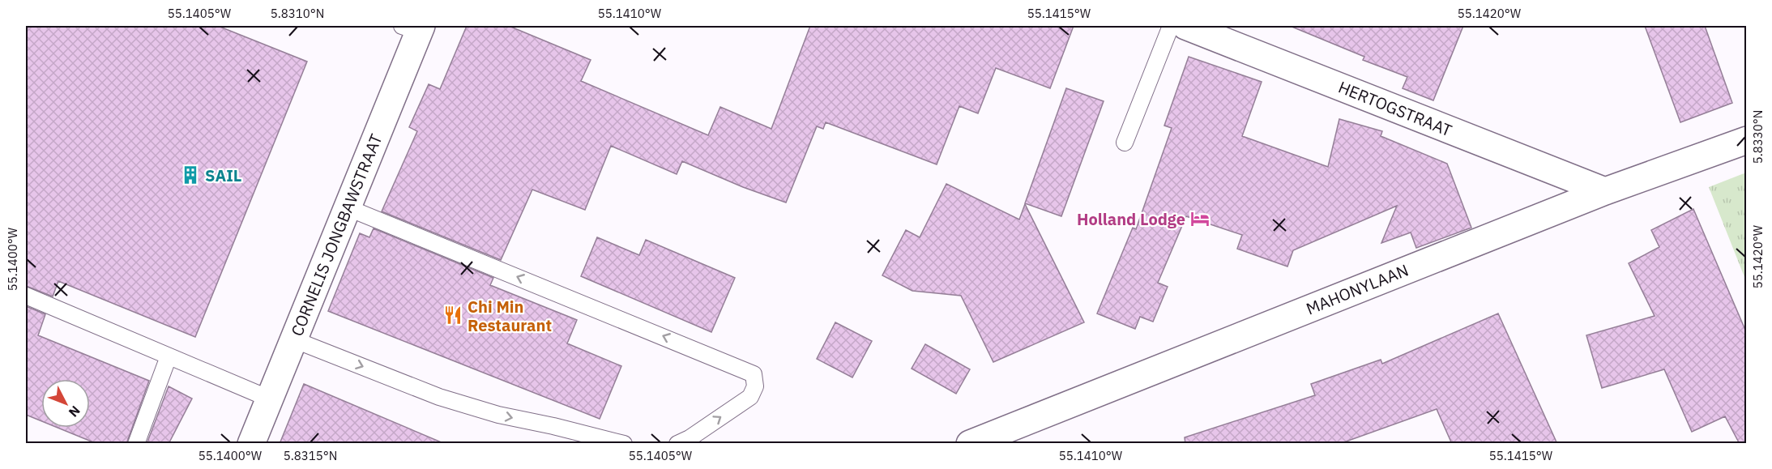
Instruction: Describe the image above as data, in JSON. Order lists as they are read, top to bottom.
{
  "streets": {
    "street": ["HERTOGSTRAAT", "CORNELIS JONGBAWSTRAAT", "MAHONYLAAN"]
  },
  "crossings": [
    ["HERTOGSTRAAT", "MAHONYLAAN"]
  ],
  "places": {
    "building": ["SAIL"],
    "hotel": ["Holland Lodge"],
    "restaurant": ["Chi Min Restaurant"]
  },
  "north": "bottom right",
  "coordinates": [
    "55.1405°W",
    "5.8310°N",
    "55.1410°W",
    "55.1415°W",
    "55.1420°W",
    "5.8330°N",
    "55.1400°W",
    "5.8315°N"
  ]
}
